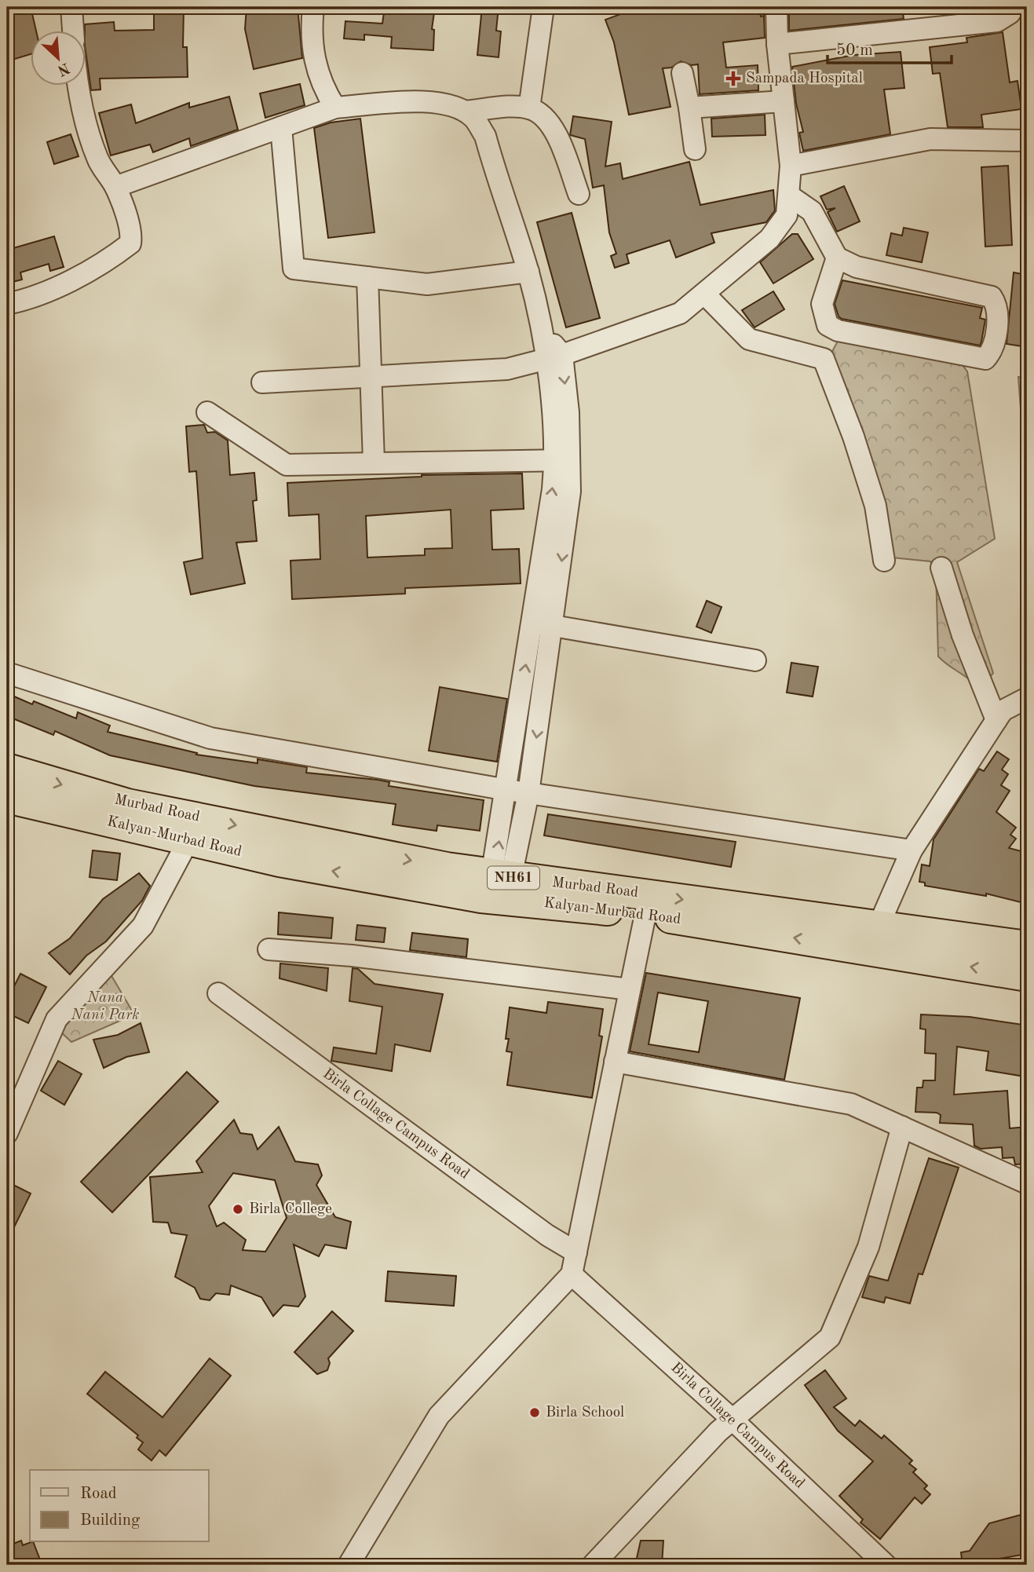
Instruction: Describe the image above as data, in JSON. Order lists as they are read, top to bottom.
{
  "streets": {
    "highway": ["Murbad Road", "Kalyan-Murbad Road", "NH61"],
    "street": ["Birla Collage Campus Road"]
  },
  "crossings": [
    ["Murbad Road", "Kalyan-Murbad Road"]
  ],
  "one_way": ["Murbad Road", "Kalyan-Murbad Road"],
  "parks": ["Nana Nani Park"],
  "places": {
    "health": ["Sampada Hospital"],
    "other": ["Birla College", "Birla School"]
  },
  "legend": ["Road", "Building"],
  "scale_bar": "50 m",
  "north": "bottom right"
}
